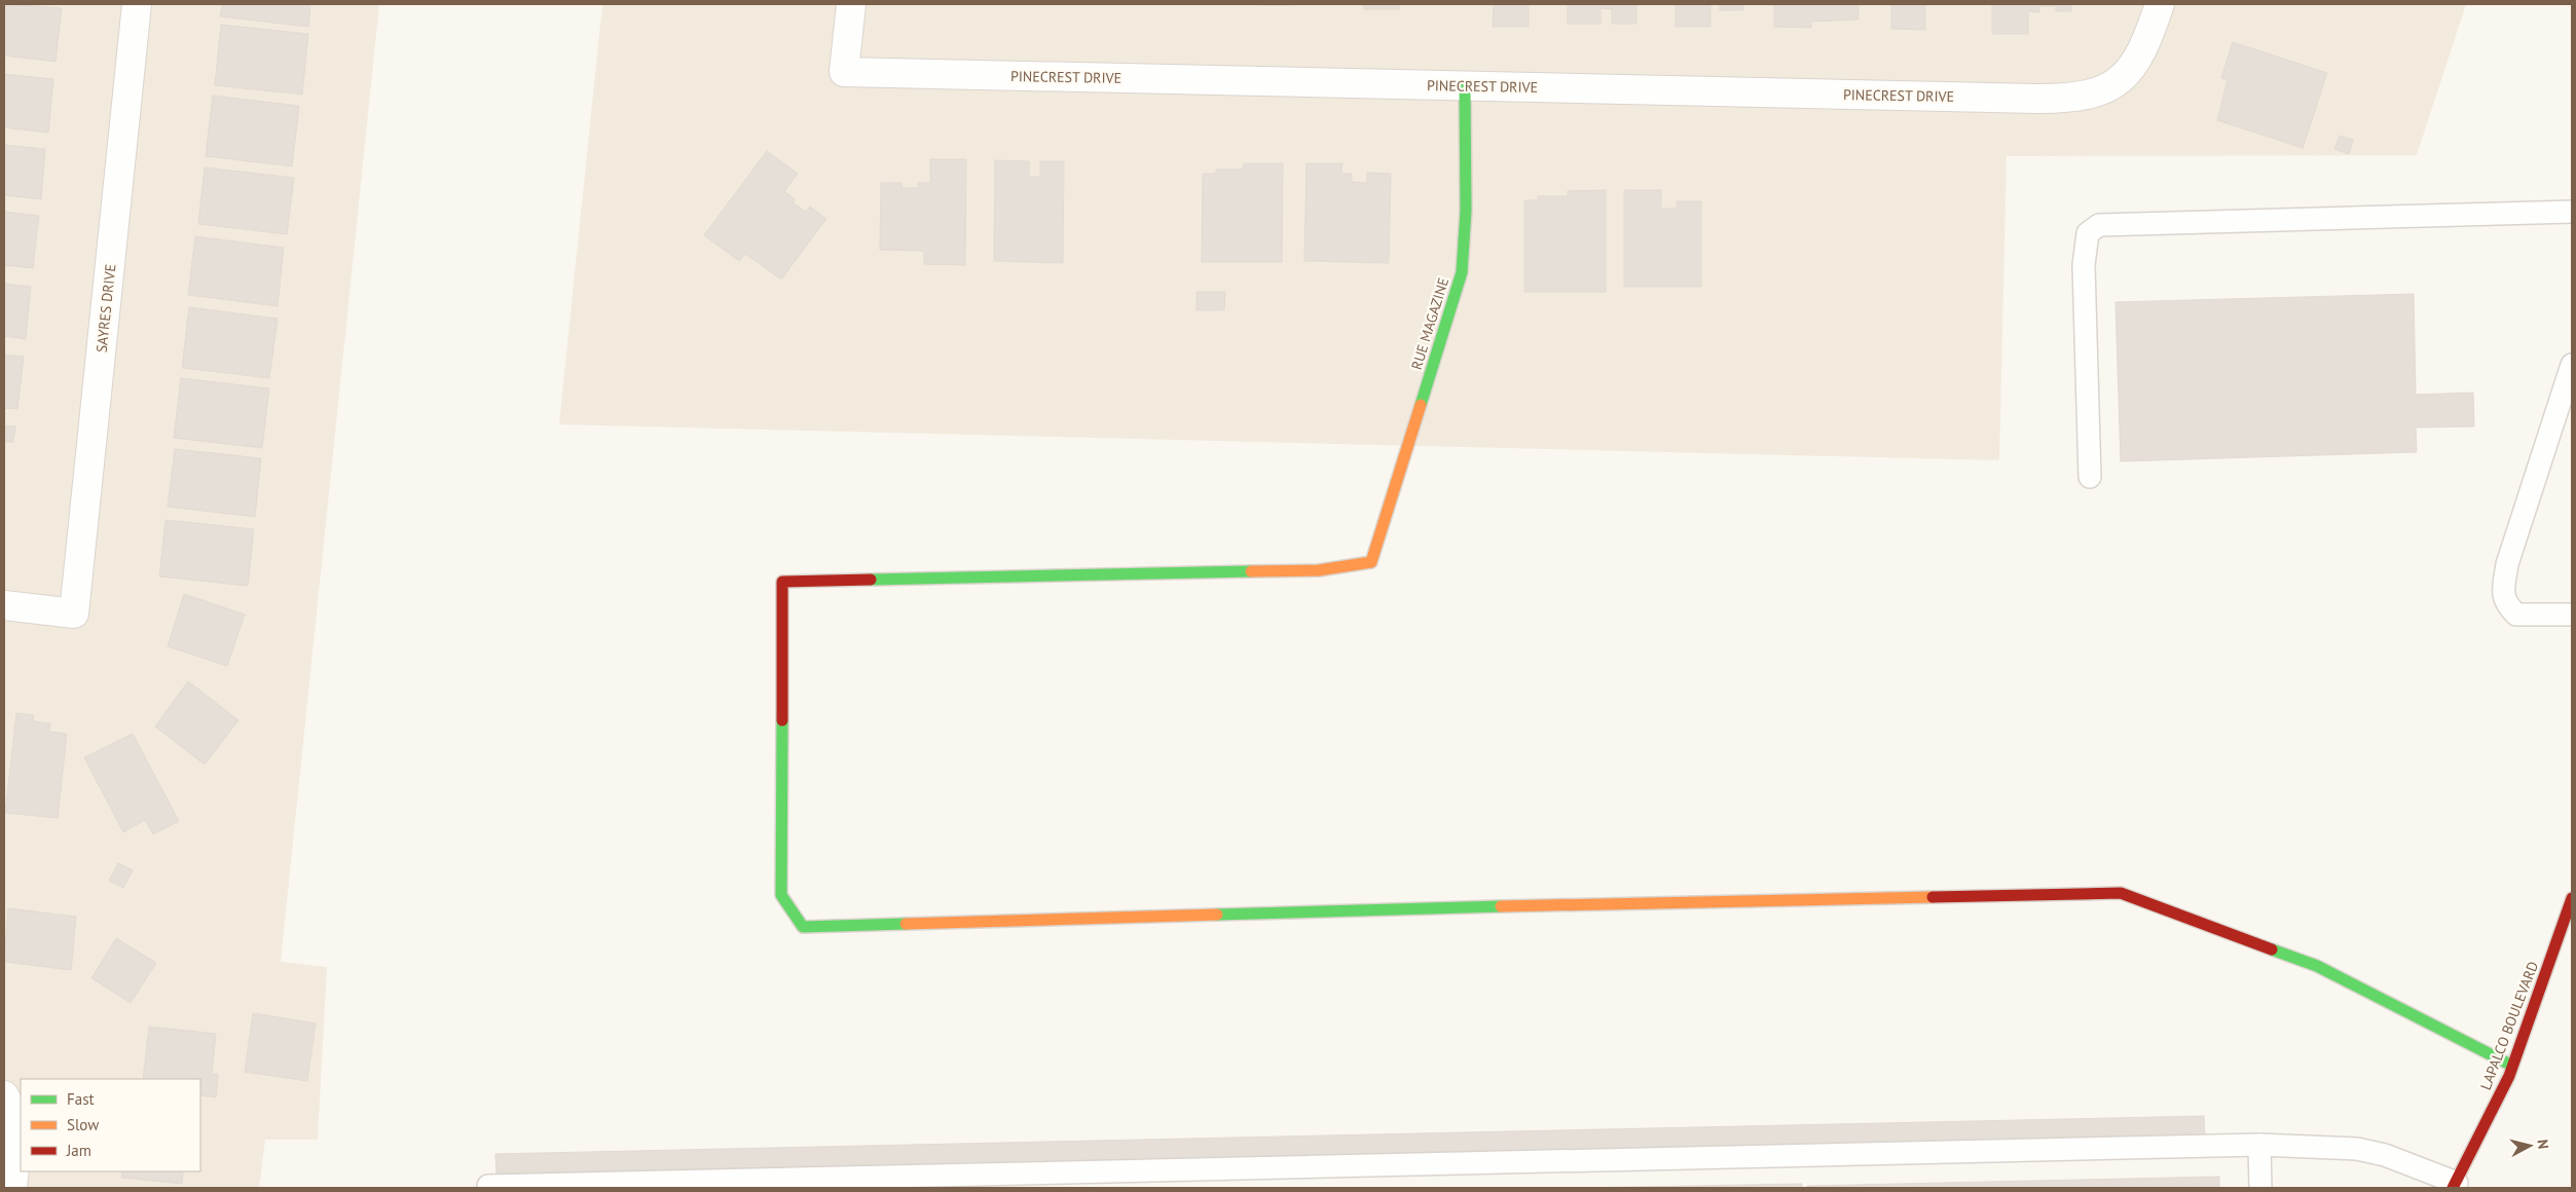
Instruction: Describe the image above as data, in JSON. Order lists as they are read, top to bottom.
{
  "streets": {
    "street": [
      "PINECREST DRIVE",
      "SAYRES DRIVE",
      "RUE MAGAZINE",
      "LAPALCO BOULEVARD"
    ]
  },
  "crossings": [
    ["PINECREST DRIVE", "RUE MAGAZINE"],
    ["RUE MAGAZINE", "LAPALCO BOULEVARD"]
  ],
  "legend": ["Fast", "Slow", "Jam"],
  "north": "right"
}
